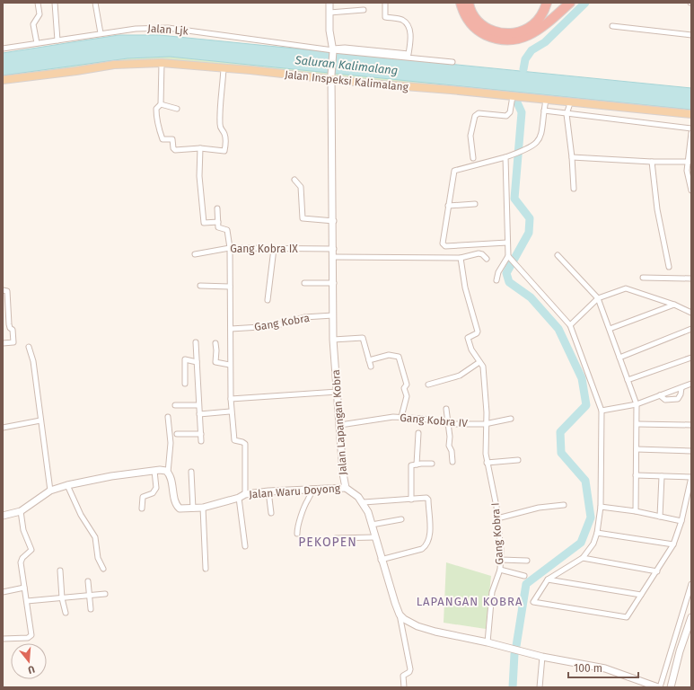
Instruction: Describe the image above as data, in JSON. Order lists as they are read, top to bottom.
{
  "streets": {
    "main road": ["Jalan Inspeksi Kalimalang"],
    "street": [
      "Jalan Ljk",
      "Gang Kobra IX",
      "Gang Kobra",
      "Gang Kobra IV",
      "Jalan Lapangan Kobra",
      "Jalan Waru Doyong",
      "Gang Kobra I"
    ]
  },
  "crossings": [
    ["Jalan Ljk", "Jalan Lapangan Kobra"],
    ["Jalan Inspeksi Kalimalang", "Jalan Lapangan Kobra"],
    ["Gang Kobra IX", "Jalan Lapangan Kobra"],
    ["Gang Kobra", "Jalan Lapangan Kobra"],
    ["Gang Kobra IV", "Jalan Lapangan Kobra"],
    ["Gang Kobra IV", "Gang Kobra I"],
    ["Jalan Lapangan Kobra", "Jalan Waru Doyong"]
  ],
  "districts": ["PEKOPEN", "LAPANGAN KOBRA"],
  "water": ["Saluran Kalimalang"],
  "scale_bar": "100 m",
  "north": "bottom"
}
